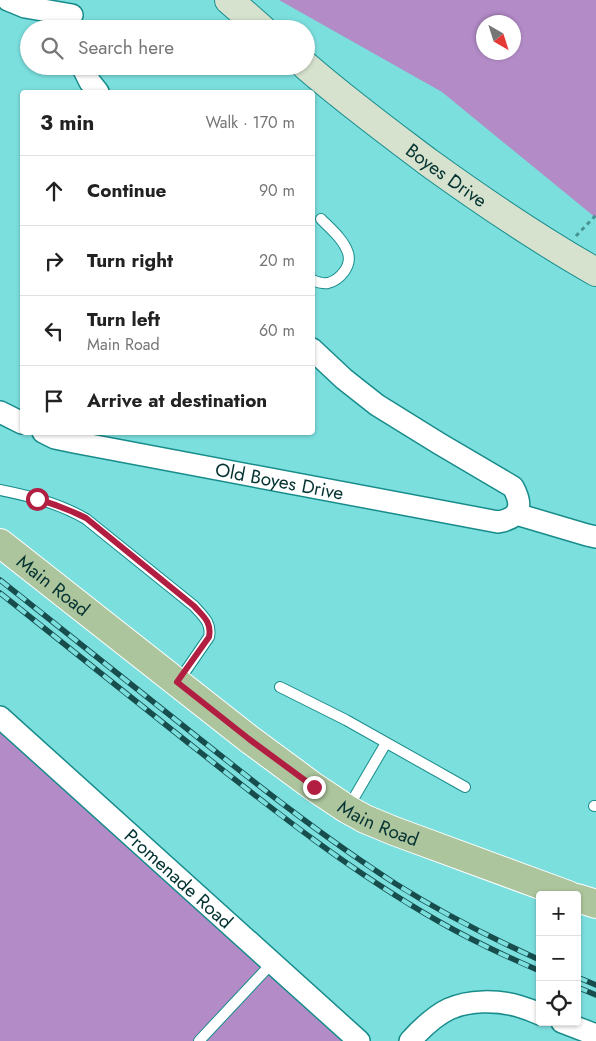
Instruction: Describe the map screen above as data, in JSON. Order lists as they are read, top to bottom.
{
  "streets": {
    "main road": ["Boyes Drive", "Main Road"],
    "street": ["Old Boyes Drive", "Promenade Road"]
  },
  "north": "bottom right",
  "page": {
    "search": "Search here",
    "heading": ["3 min", "Walk · 170 m"],
    "list": [
      ["Continue", "90 m"],
      ["Turn right", "20 m"],
      ["Turn left", "Main Road", "60 m"],
      "Arrive at destination"
    ],
    "map_buttons": ["+", "−"]
  }
}
